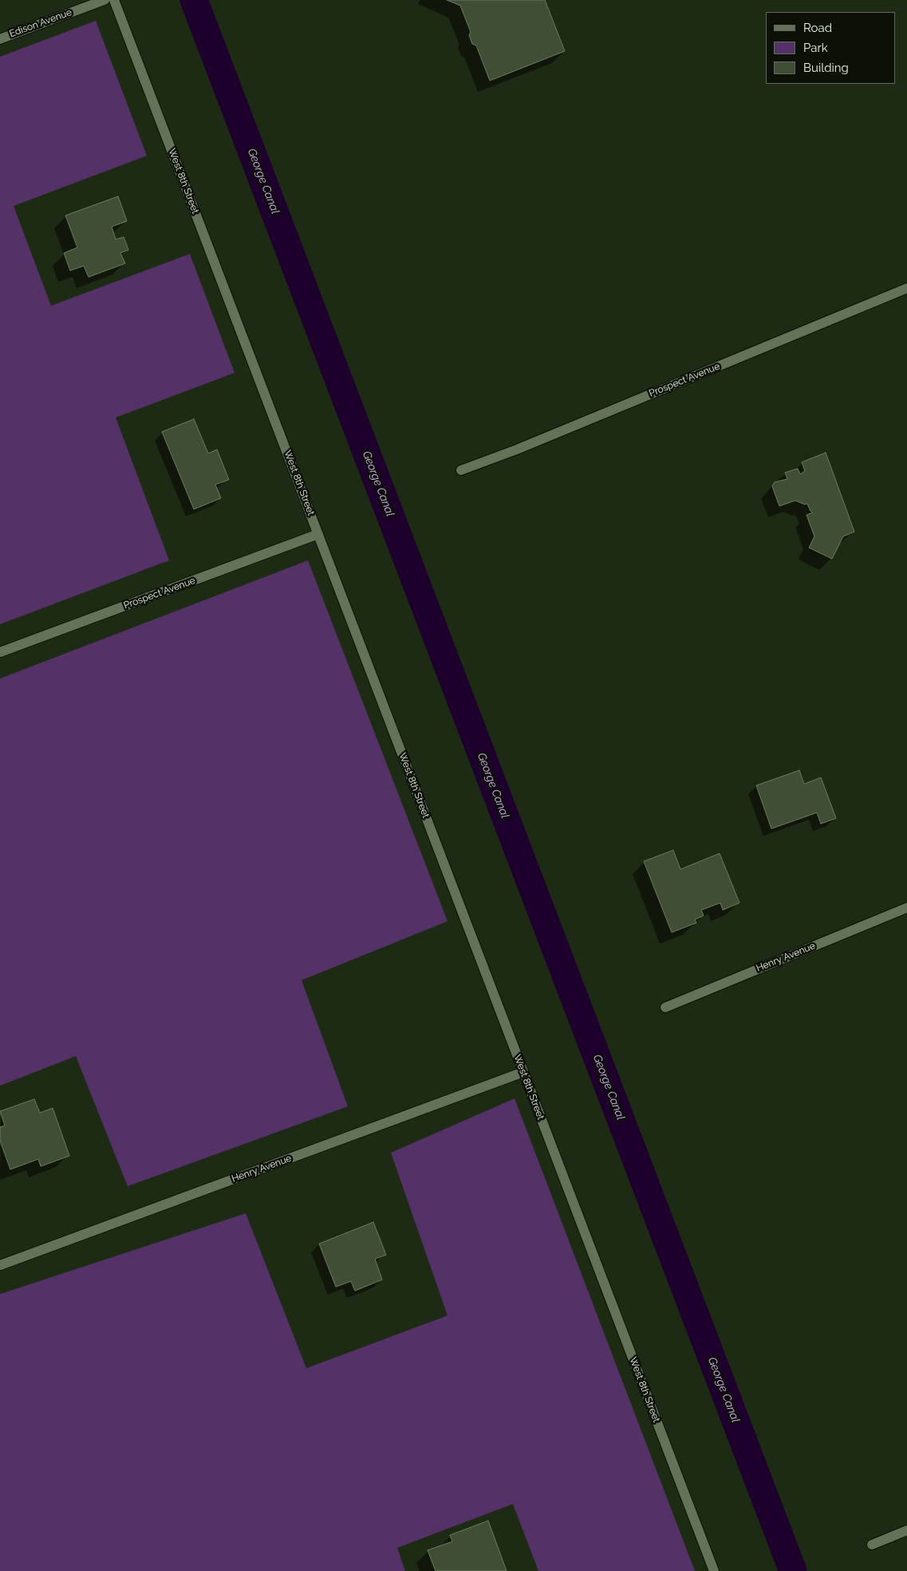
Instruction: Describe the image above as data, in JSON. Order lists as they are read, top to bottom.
{
  "streets": {
    "street": [
      "Edison Avenue",
      "West 8th Street",
      "Prospect Avenue",
      "Henry Avenue"
    ]
  },
  "crossings": [
    ["West 8th Street", "Prospect Avenue"],
    ["West 8th Street", "Henry Avenue"]
  ],
  "water": ["George Canal"],
  "legend": ["Road", "Park", "Building"]
}
